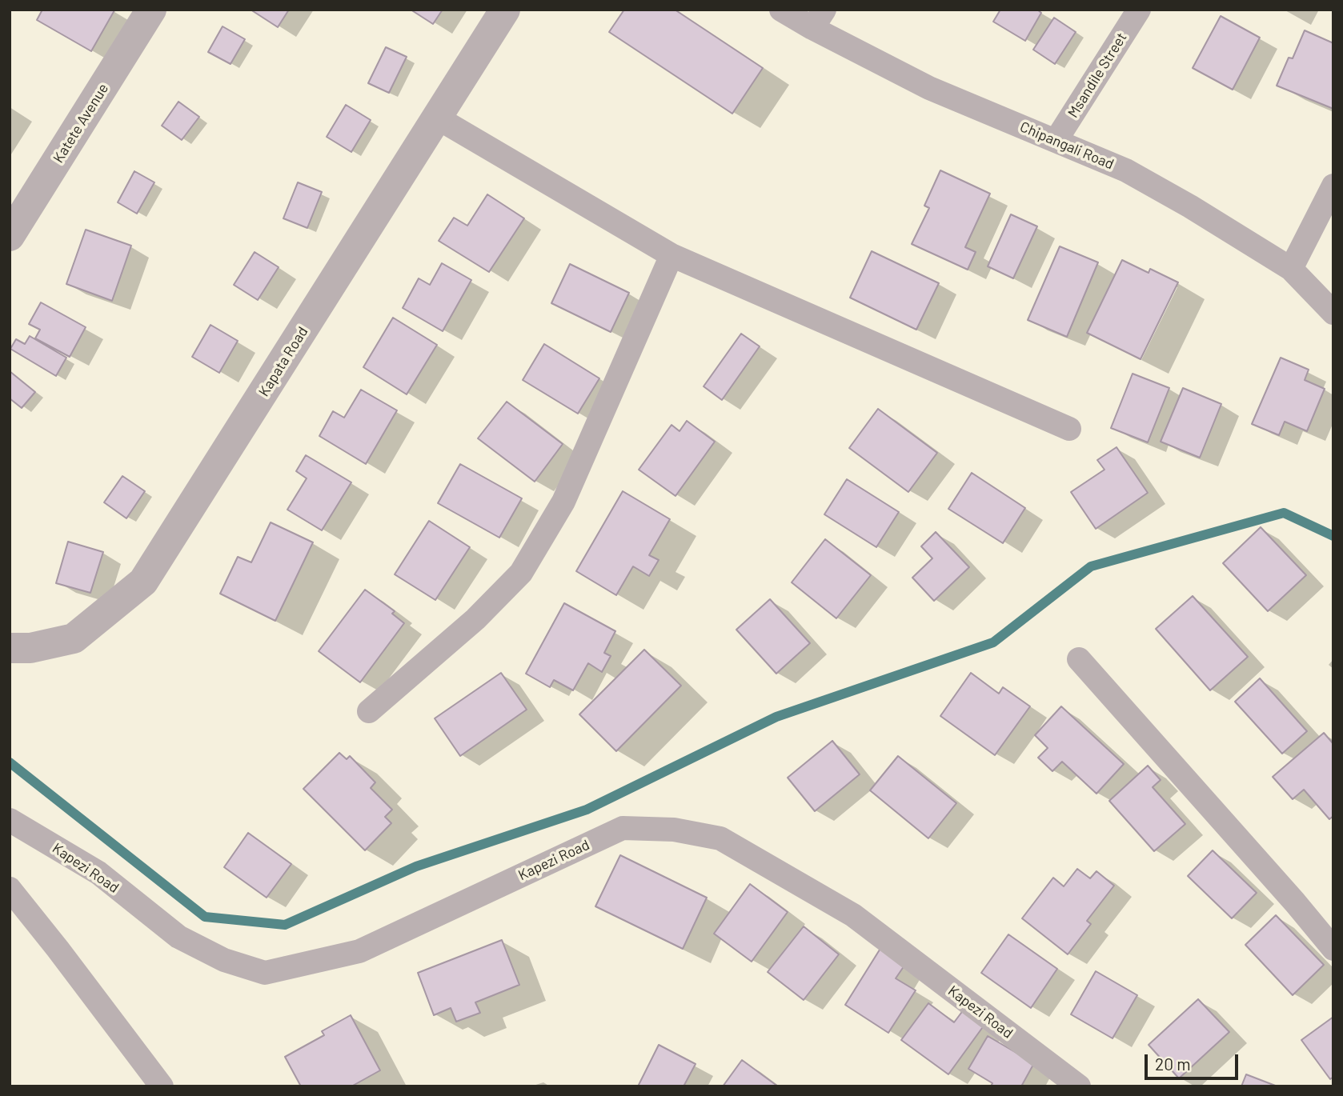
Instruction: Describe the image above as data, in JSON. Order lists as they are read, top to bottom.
{
  "streets": {
    "street": [
      "Msandile Street",
      "Katete Avenue",
      "Chipangali Road",
      "Kapata Road",
      "Kapezi Road"
    ]
  },
  "crossings": [
    ["Msandile Street", "Chipangali Road"]
  ],
  "scale_bar": "20 m"
}
